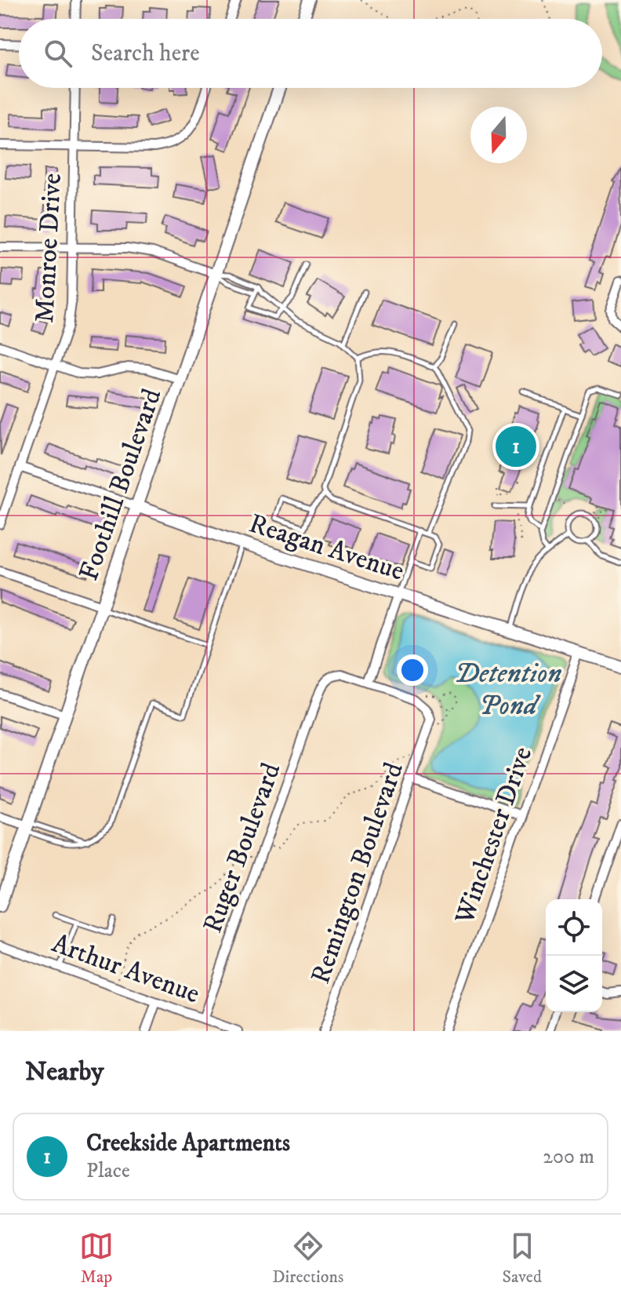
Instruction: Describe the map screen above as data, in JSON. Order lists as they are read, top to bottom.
{
  "streets": {
    "main road": ["Foothill Boulevard", "Reagan Avenue"],
    "street": [
      "Monroe Drive",
      "Winchester Drive",
      "Ruger Boulevard",
      "Remington Boulevard",
      "Arthur Avenue"
    ]
  },
  "crossings": [
    ["Monroe Drive", "Reagan Avenue"],
    ["Foothill Boulevard", "Reagan Avenue"],
    ["Reagan Avenue", "Winchester Drive"],
    ["Ruger Boulevard", "Arthur Avenue"]
  ],
  "water": ["Detention Pond"],
  "north": "bottom",
  "page": {
    "search": "Search here",
    "pins": "1",
    "heading": "Nearby",
    "list": [
      {
        "mark": "1",
        "name": "Creekside Apartments",
        "note": "Place",
        "value": "200 m"
      }
    ],
    "nav": ["Map", "Directions", "Saved"]
  }
}
